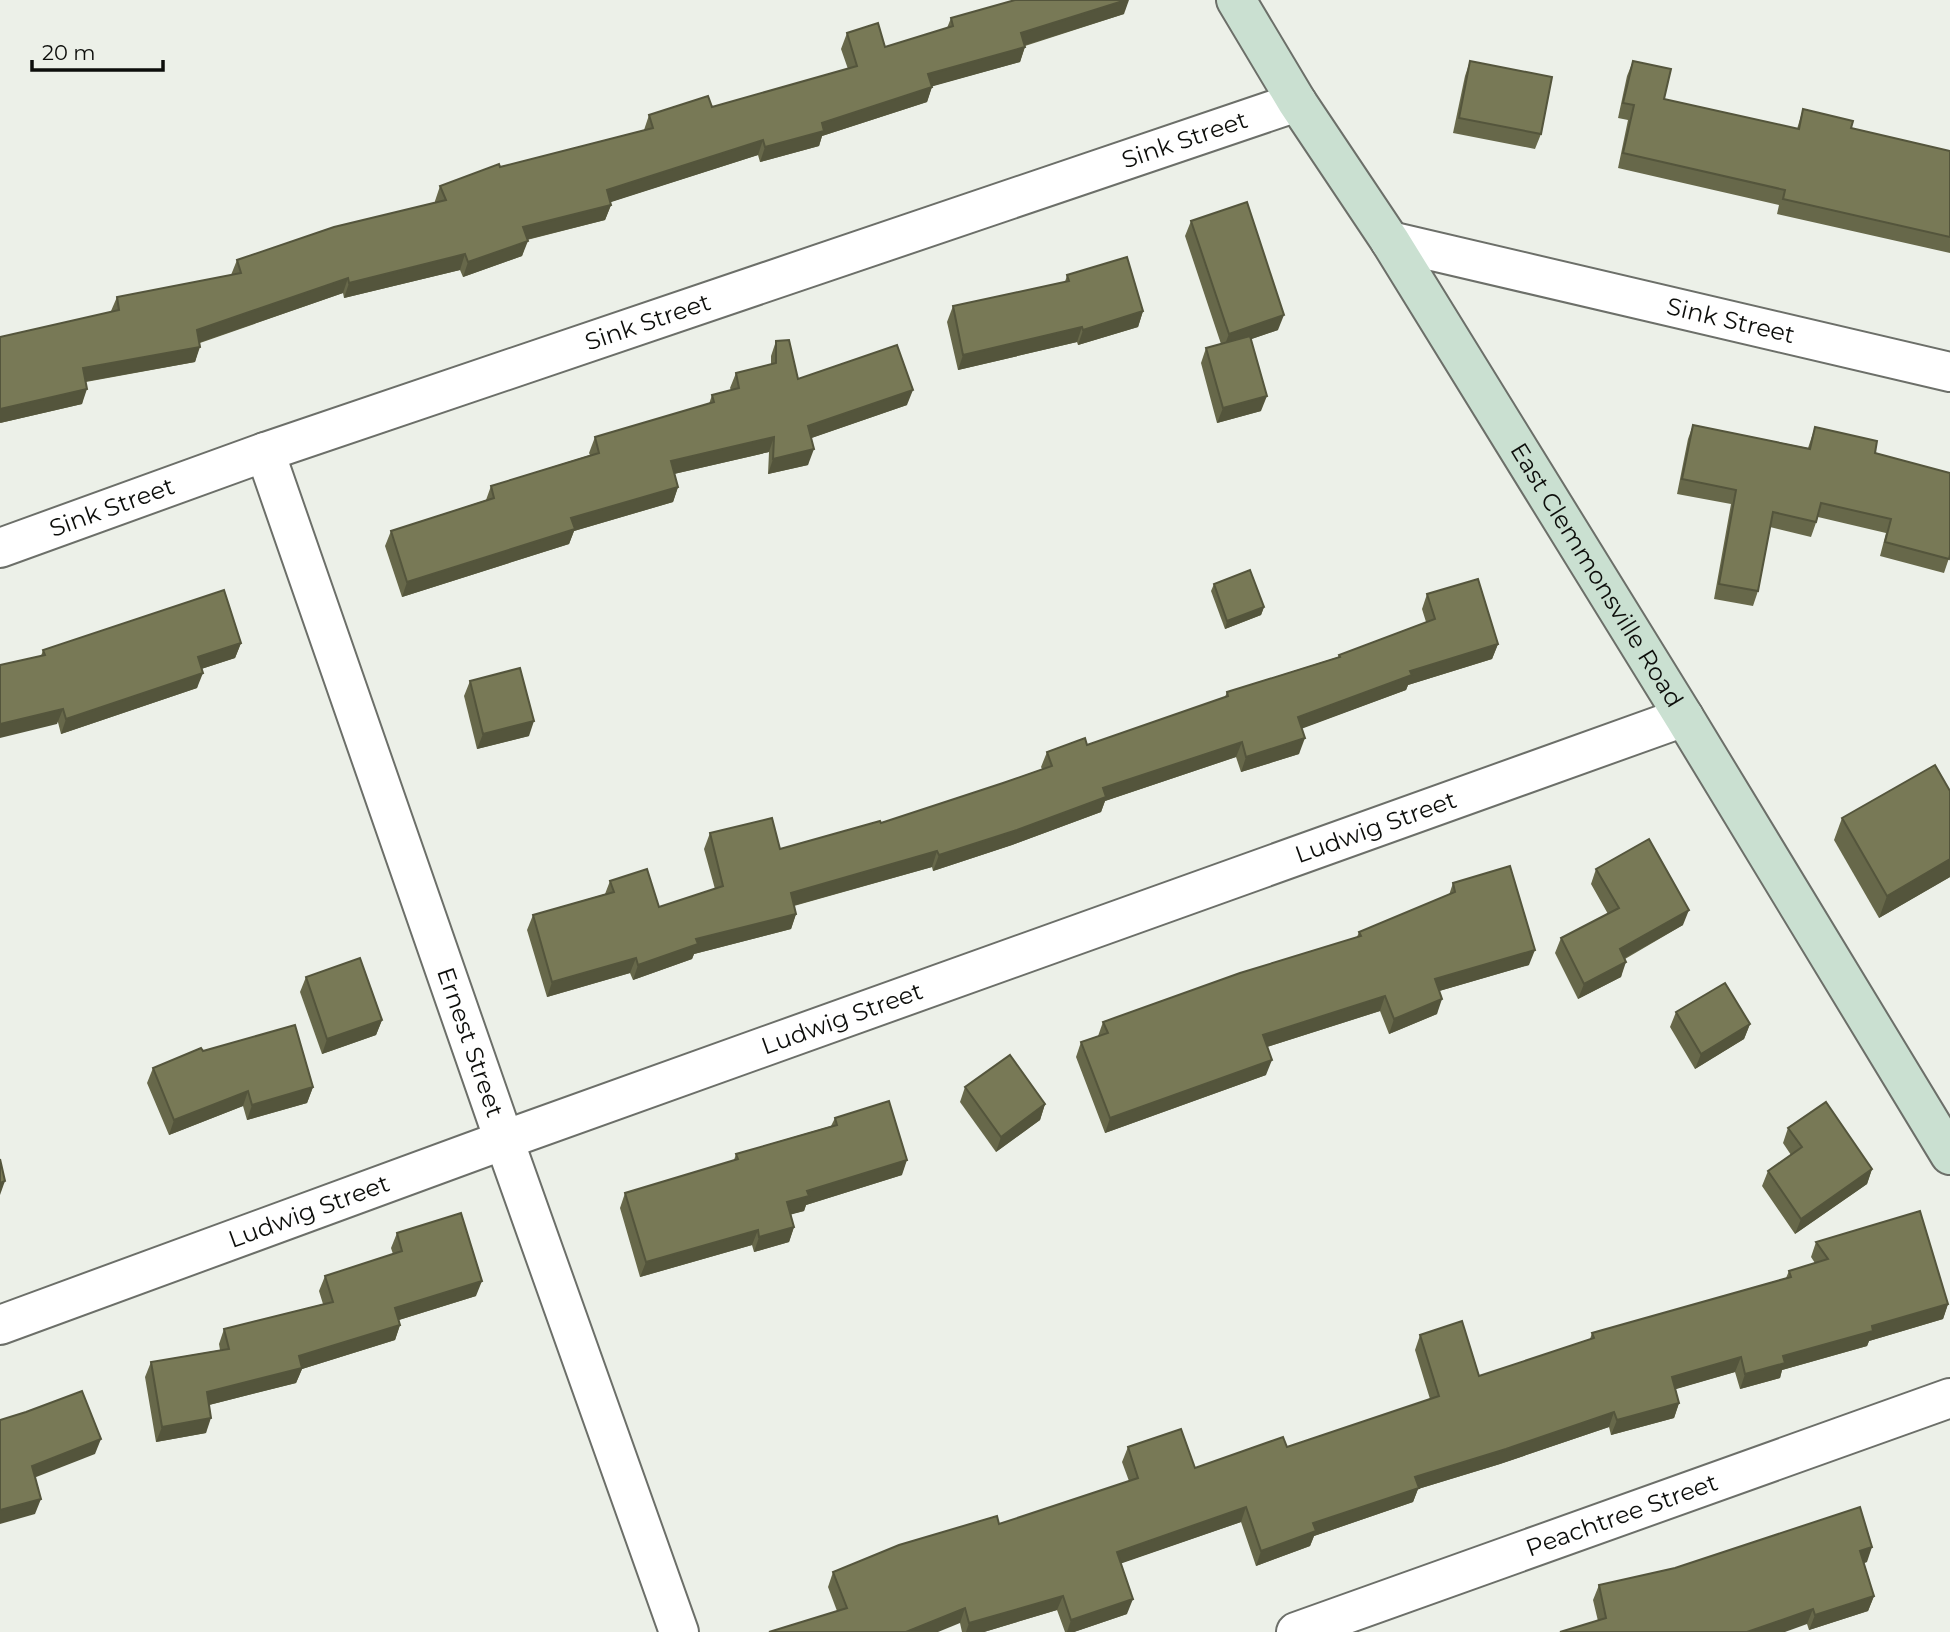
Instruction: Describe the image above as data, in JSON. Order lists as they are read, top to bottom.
{
  "streets": {
    "main road": ["East Clemmonsville Road"],
    "street": [
      "Sink Street",
      "Ludwig Street",
      "Ernest Street",
      "Peachtree Street"
    ]
  },
  "crossings": [
    ["Sink Street", "East Clemmonsville Road"],
    ["Sink Street", "Ernest Street"],
    ["East Clemmonsville Road", "Ludwig Street"],
    ["Ludwig Street", "Ernest Street"]
  ],
  "scale_bar": "20 m"
}
